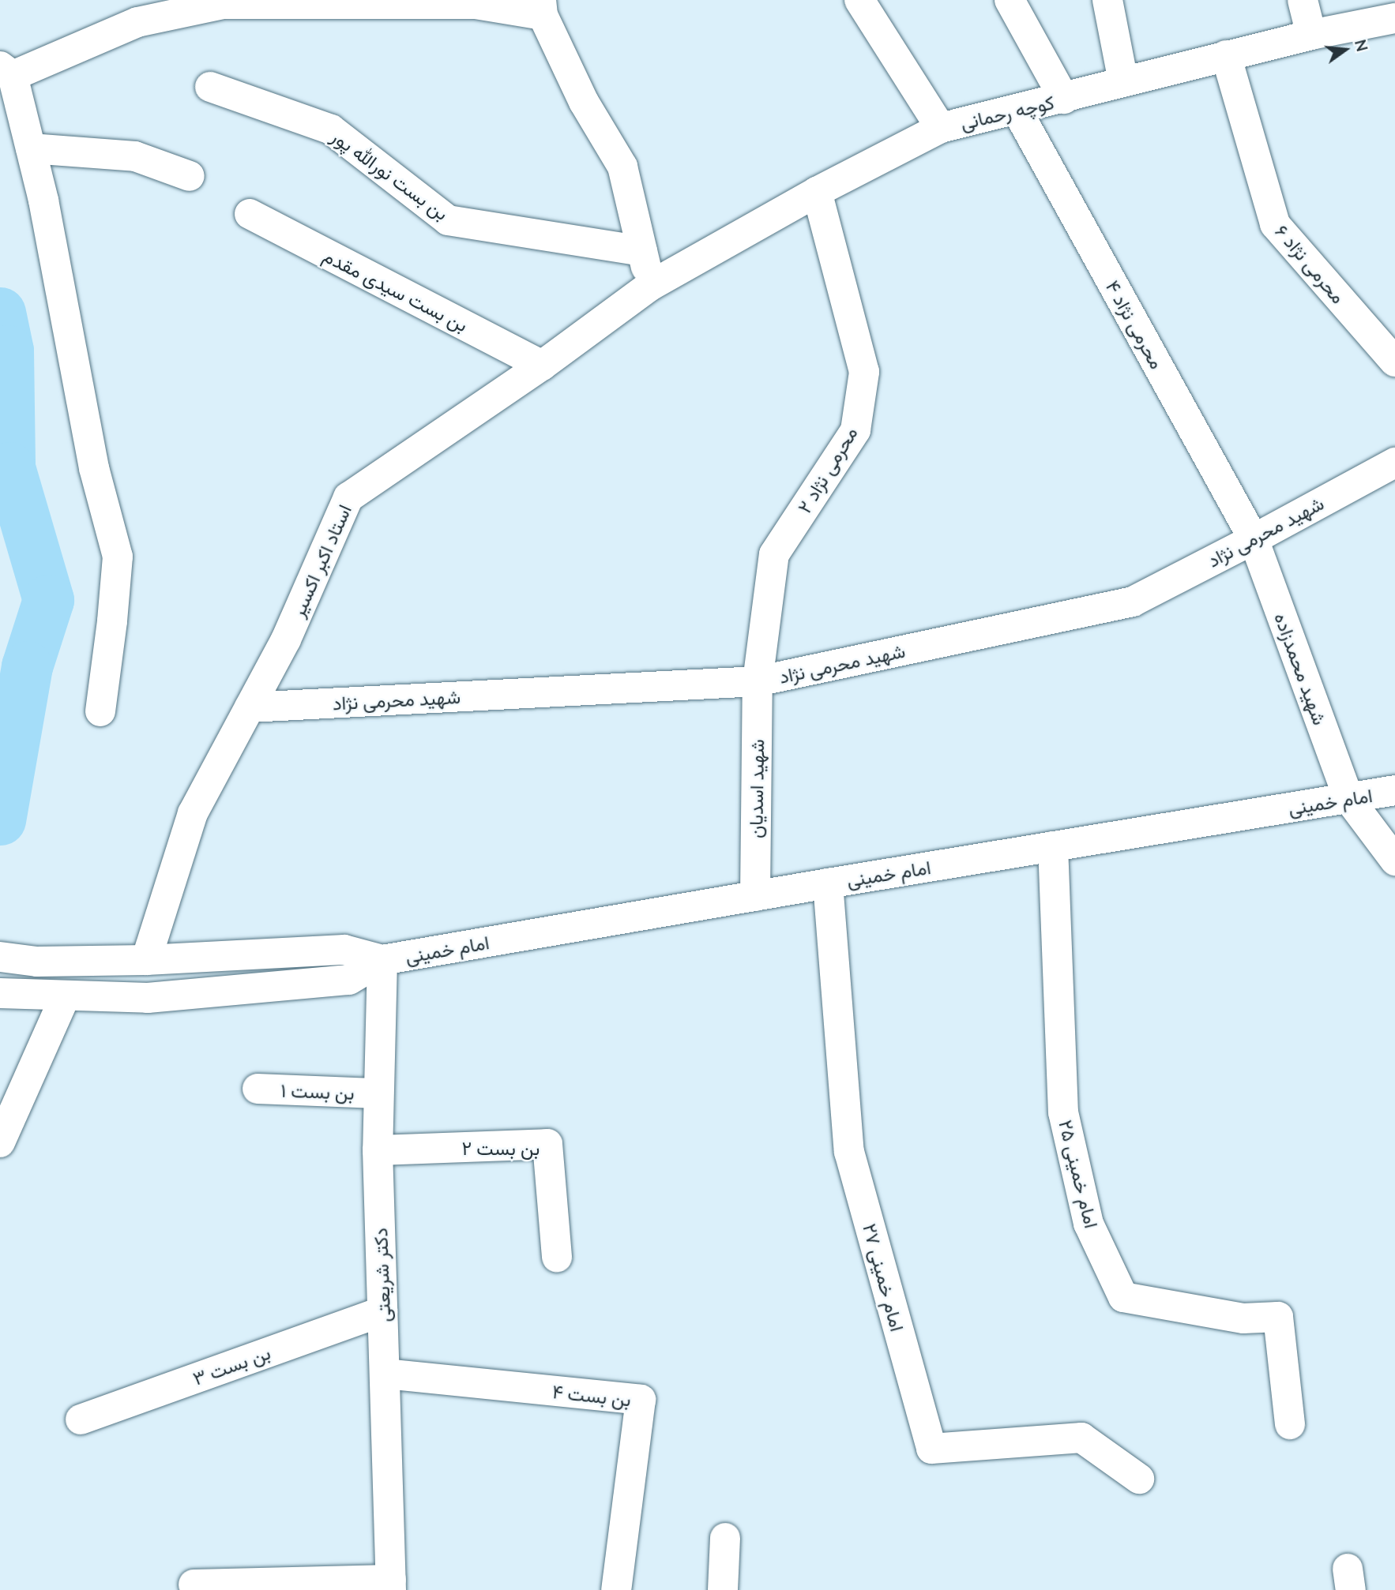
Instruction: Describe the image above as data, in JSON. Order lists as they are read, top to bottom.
{
  "streets": {
    "street": [
      "کوچه رحمانی",
      "بن بست نورالله پور",
      "محرمی نژاد ۶",
      "بن بست سیدی مقدم",
      "محرمی نژاد ۴",
      "محرمی نژاد ۲",
      "شهید محرمی نژاد",
      "استاد اکبر اکسیر",
      "شهید محمدزاده",
      "شهید اسدیان",
      "امام خمینی",
      "بن بست ۱",
      "بن بست ۲",
      "امام خمینی ۲۵",
      "دکتر شریعتی",
      "امام خمینی ۲۷",
      "بن بست ۳",
      "بن بست ۴"
    ]
  },
  "crossings": [
    ["کوچه رحمانی", "محرمی نژاد ۶"],
    ["کوچه رحمانی", "محرمی نژاد ۴"],
    ["کوچه رحمانی", "محرمی نژاد ۲"],
    ["کوچه رحمانی", "استاد اکبر اکسیر"],
    ["بن بست سیدی مقدم", "استاد اکبر اکسیر"],
    ["محرمی نژاد ۴", "شهید محرمی نژاد"],
    ["محرمی نژاد ۴", "شهید محمدزاده"],
    ["محرمی نژاد ۲", "شهید محرمی نژاد"],
    ["محرمی نژاد ۲", "شهید اسدیان"],
    ["شهید محرمی نژاد", "استاد اکبر اکسیر"],
    ["شهید محرمی نژاد", "شهید محمدزاده"],
    ["شهید محرمی نژاد", "شهید اسدیان"],
    ["استاد اکبر اکسیر", "امام خمینی"],
    ["شهید محمدزاده", "امام خمینی"],
    ["شهید اسدیان", "امام خمینی"],
    ["امام خمینی", "امام خمینی ۲۵"],
    ["امام خمینی", "دکتر شریعتی"],
    ["امام خمینی", "امام خمینی ۲۷"],
    ["بن بست ۱", "دکتر شریعتی"],
    ["بن بست ۲", "دکتر شریعتی"],
    ["دکتر شریعتی", "بن بست ۳"],
    ["دکتر شریعتی", "بن بست ۴"]
  ],
  "north": "right"
}
